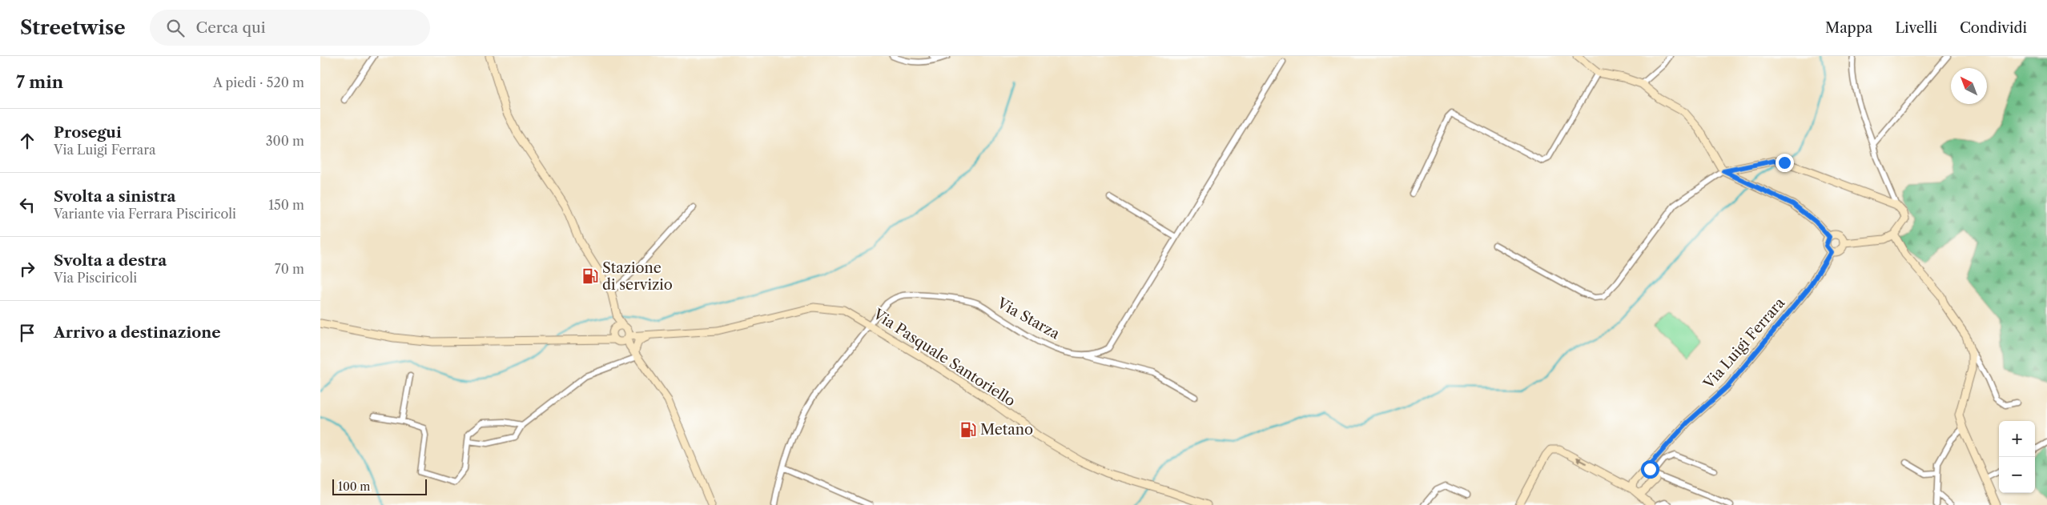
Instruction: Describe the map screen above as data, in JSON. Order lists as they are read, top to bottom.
{
  "streets": {
    "street": ["Via Starza", "Via Luigi Ferrara", "Via Pasquale Santoriello"]
  },
  "crossings": [
    ["Via Starza", "Via Pasquale Santoriello"]
  ],
  "places": {
    "fuel station": ["Stazione di servizio", "Metano"]
  },
  "scale_bar": "100 m",
  "north": "top left",
  "page": {
    "header": "Streetwise",
    "search": "Cerca qui",
    "nav": ["Mappa", "Livelli", "Condividi"],
    "heading": ["7 min", "A piedi · 520 m"],
    "list": [
      ["Prosegui", "Via Luigi Ferrara", "300 m"],
      ["Svolta a sinistra", "Variante via Ferrara Pisciricoli", "150 m"],
      ["Svolta a destra", "Via Pisciricoli", "70 m"],
      "Arrivo a destinazione"
    ],
    "map_buttons": ["+", "−"],
    "scale": "100 m"
  }
}
